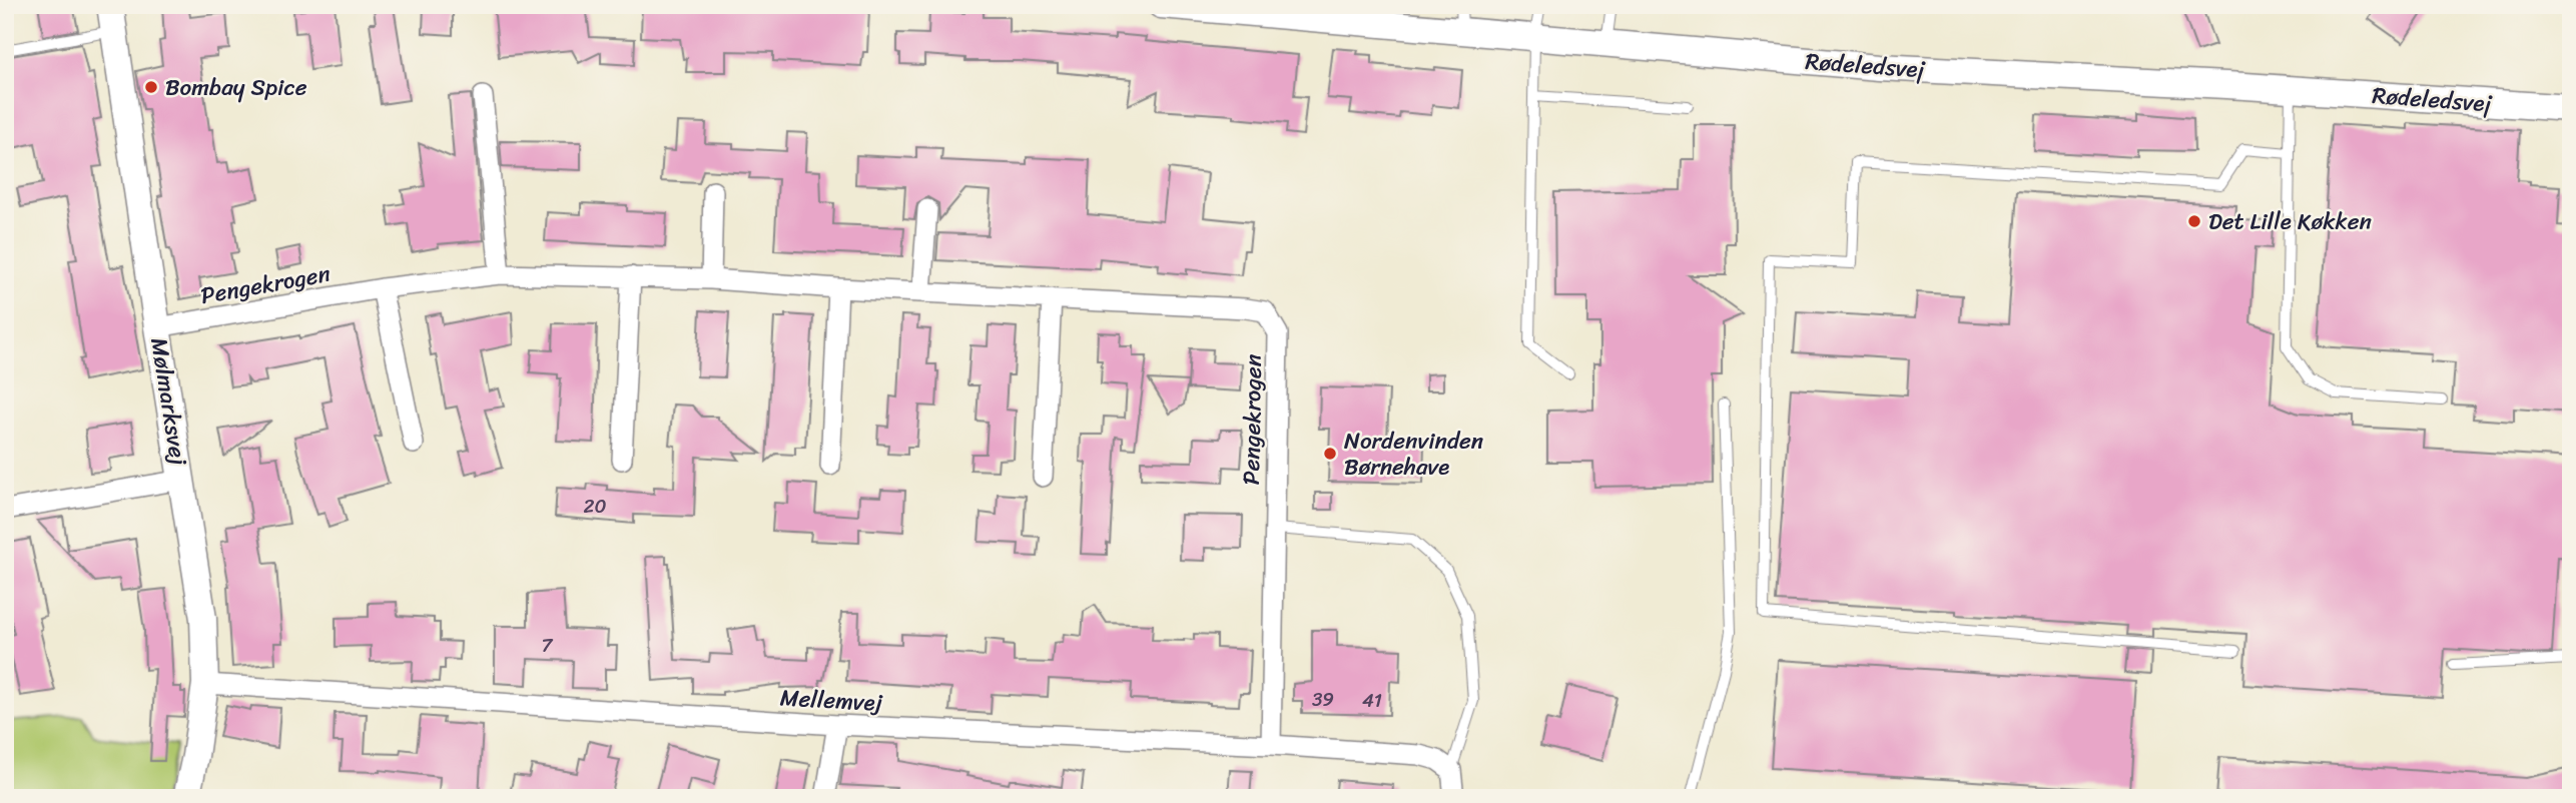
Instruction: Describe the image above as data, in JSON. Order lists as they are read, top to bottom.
{
  "streets": {
    "street": [
      "Rødeledsvej",
      "Pengekrogen",
      "Mølmarksvej",
      "Mellemvej"
    ]
  },
  "crossings": [
    ["Pengekrogen", "Mølmarksvej"],
    ["Pengekrogen", "Mellemvej"],
    ["Mølmarksvej", "Mellemvej"]
  ],
  "places": ["Bombay Spice", "Det Lille Køkken", "Nordenvinden Børnehave"],
  "house_numbers": [
    "20",
    "7",
    "39",
    "41"
  ]
}
